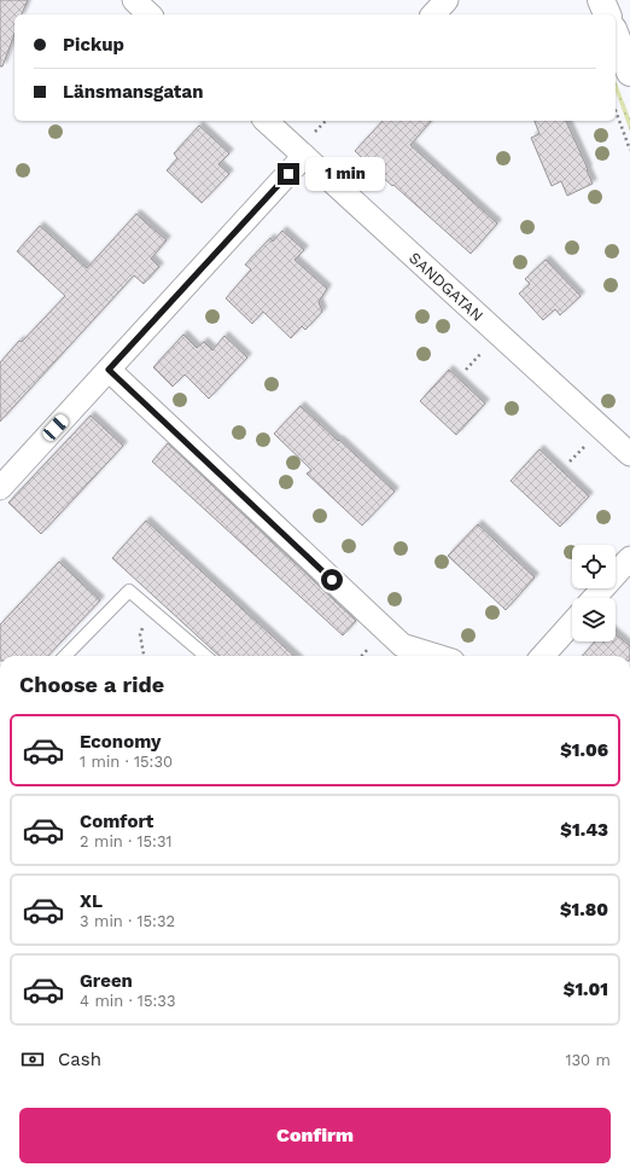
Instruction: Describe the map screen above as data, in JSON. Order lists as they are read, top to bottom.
{
  "streets": {
    "street": ["SANDGATAN"]
  },
  "page": {
    "banner": ["Pickup", "Länsmansgatan"],
    "bubble": "1 min",
    "heading": "Choose a ride",
    "list": [
      {
        "name": "Economy",
        "note": "1 min · 15:30",
        "value": "$1.06"
      },
      {
        "name": "Comfort",
        "note": "2 min · 15:31",
        "value": "$1.43"
      },
      {
        "name": "XL",
        "note": "3 min · 15:32",
        "value": "$1.80"
      },
      {
        "name": "Green",
        "note": "4 min · 15:33",
        "value": "$1.01"
      }
    ],
    "pay": ["Cash", "130 m"],
    "buttons": "Confirm"
  }
}
